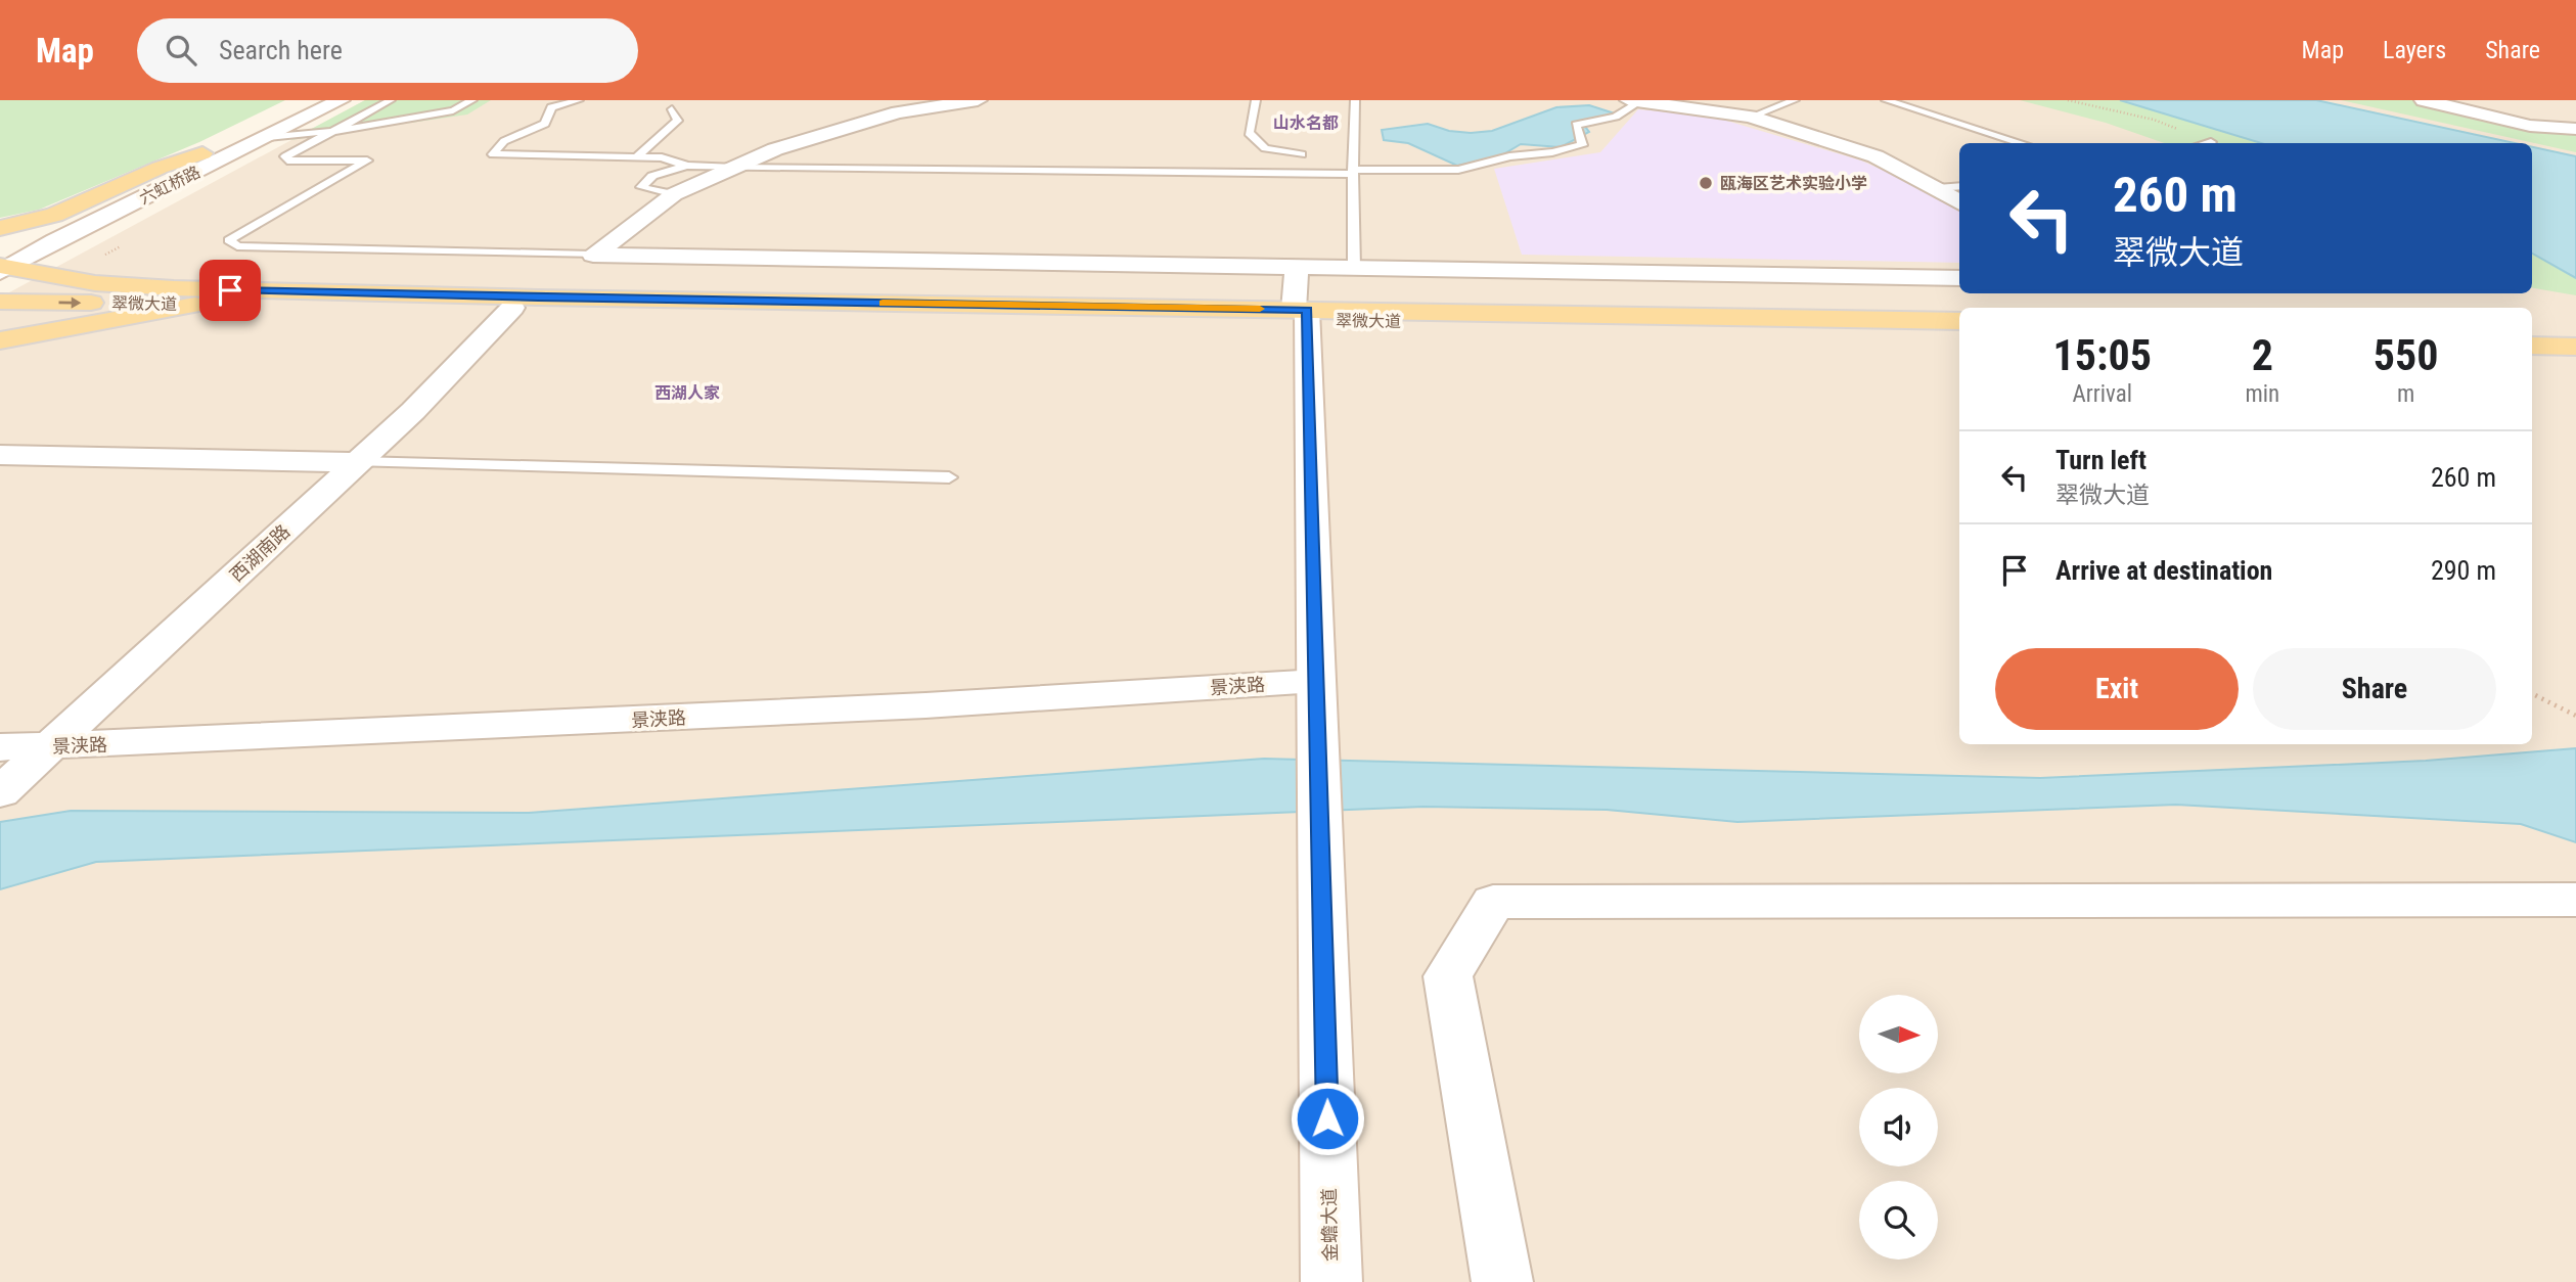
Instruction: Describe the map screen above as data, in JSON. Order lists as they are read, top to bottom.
{
  "streets": {
    "main road": ["翠微大道"],
    "street": [
      "六虹桥路",
      "西湖南路",
      "景浃路",
      "金蟾大道"
    ]
  },
  "crossings": [
    ["六虹桥路", "翠微大道"],
    ["翠微大道", "西湖南路"],
    ["翠微大道", "金蟾大道"],
    ["西湖南路", "景浃路"],
    ["景浃路", "金蟾大道"]
  ],
  "districts": ["山水名都", "西湖人家"],
  "places": ["瓯海区艺术实验小学"],
  "north": "right",
  "page": {
    "header": "Map",
    "search": "Search here",
    "nav": ["Map", "Layers", "Share"],
    "turn": ["260 m", "翠微大道"],
    "eta": [
      "15:05",
      "Arrival",
      "2",
      "min",
      "550",
      "m"
    ],
    "list": [
      {
        "name": "Turn left",
        "note": "翠微大道",
        "value": "260 m"
      },
      {
        "name": "Arrive at destination",
        "value": "290 m"
      }
    ],
    "buttons": ["Exit", "Share"]
  }
}
